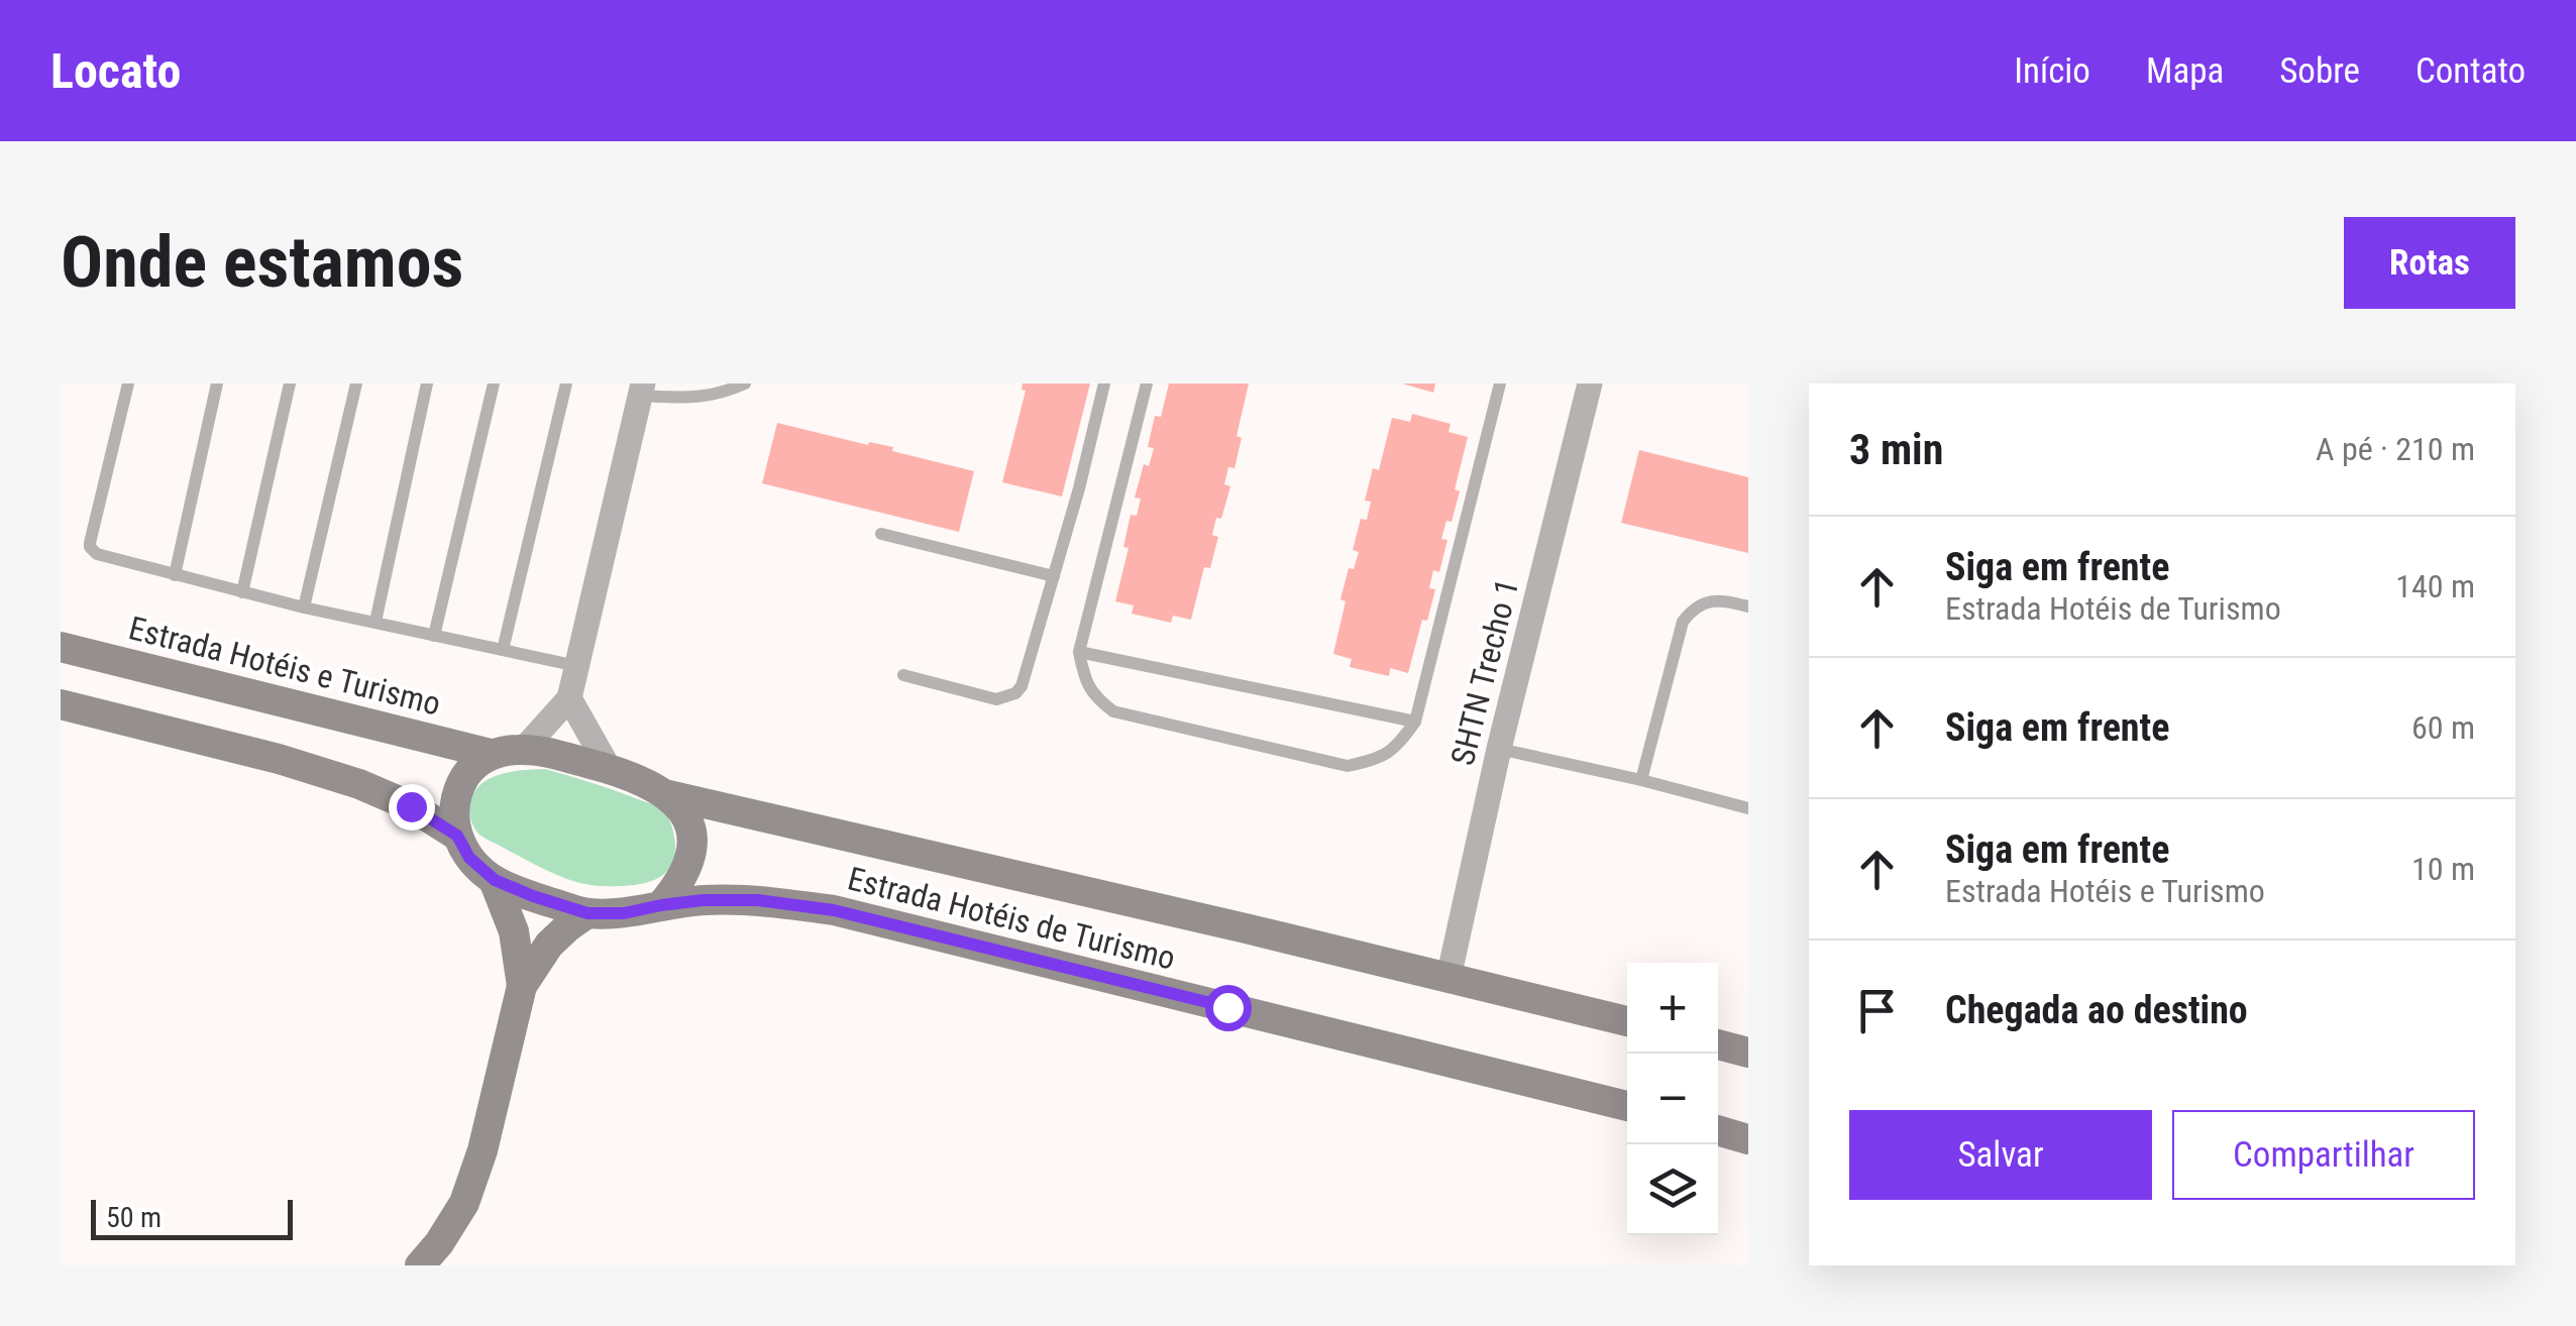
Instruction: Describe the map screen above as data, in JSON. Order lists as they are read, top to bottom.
{
  "streets": {
    "street": ["Estrada Hotéis e Turismo", "SHTN Trecho 1", "Estrada Hotéis de Turismo"]
  },
  "crossings": [
    ["Estrada Hotéis e Turismo", "Estrada Hotéis de Turismo"],
    ["SHTN Trecho 1", "Estrada Hotéis de Turismo"]
  ],
  "scale_bar": "50 m",
  "page": {
    "header": "Locato",
    "nav": [
      "Início",
      "Mapa",
      "Sobre",
      "Contato"
    ],
    "buttons": [
      "Rotas",
      ["Salvar", "Compartilhar"]
    ],
    "title": "Onde estamos",
    "heading": ["3 min", "A pé · 210 m"],
    "list": [
      ["Siga em frente", "Estrada Hotéis de Turismo", "140 m"],
      ["Siga em frente", "60 m"],
      ["Siga em frente", "Estrada Hotéis e Turismo", "10 m"],
      "Chegada ao destino"
    ],
    "map_buttons": ["+", "−"],
    "scale": "50 m"
  }
}
